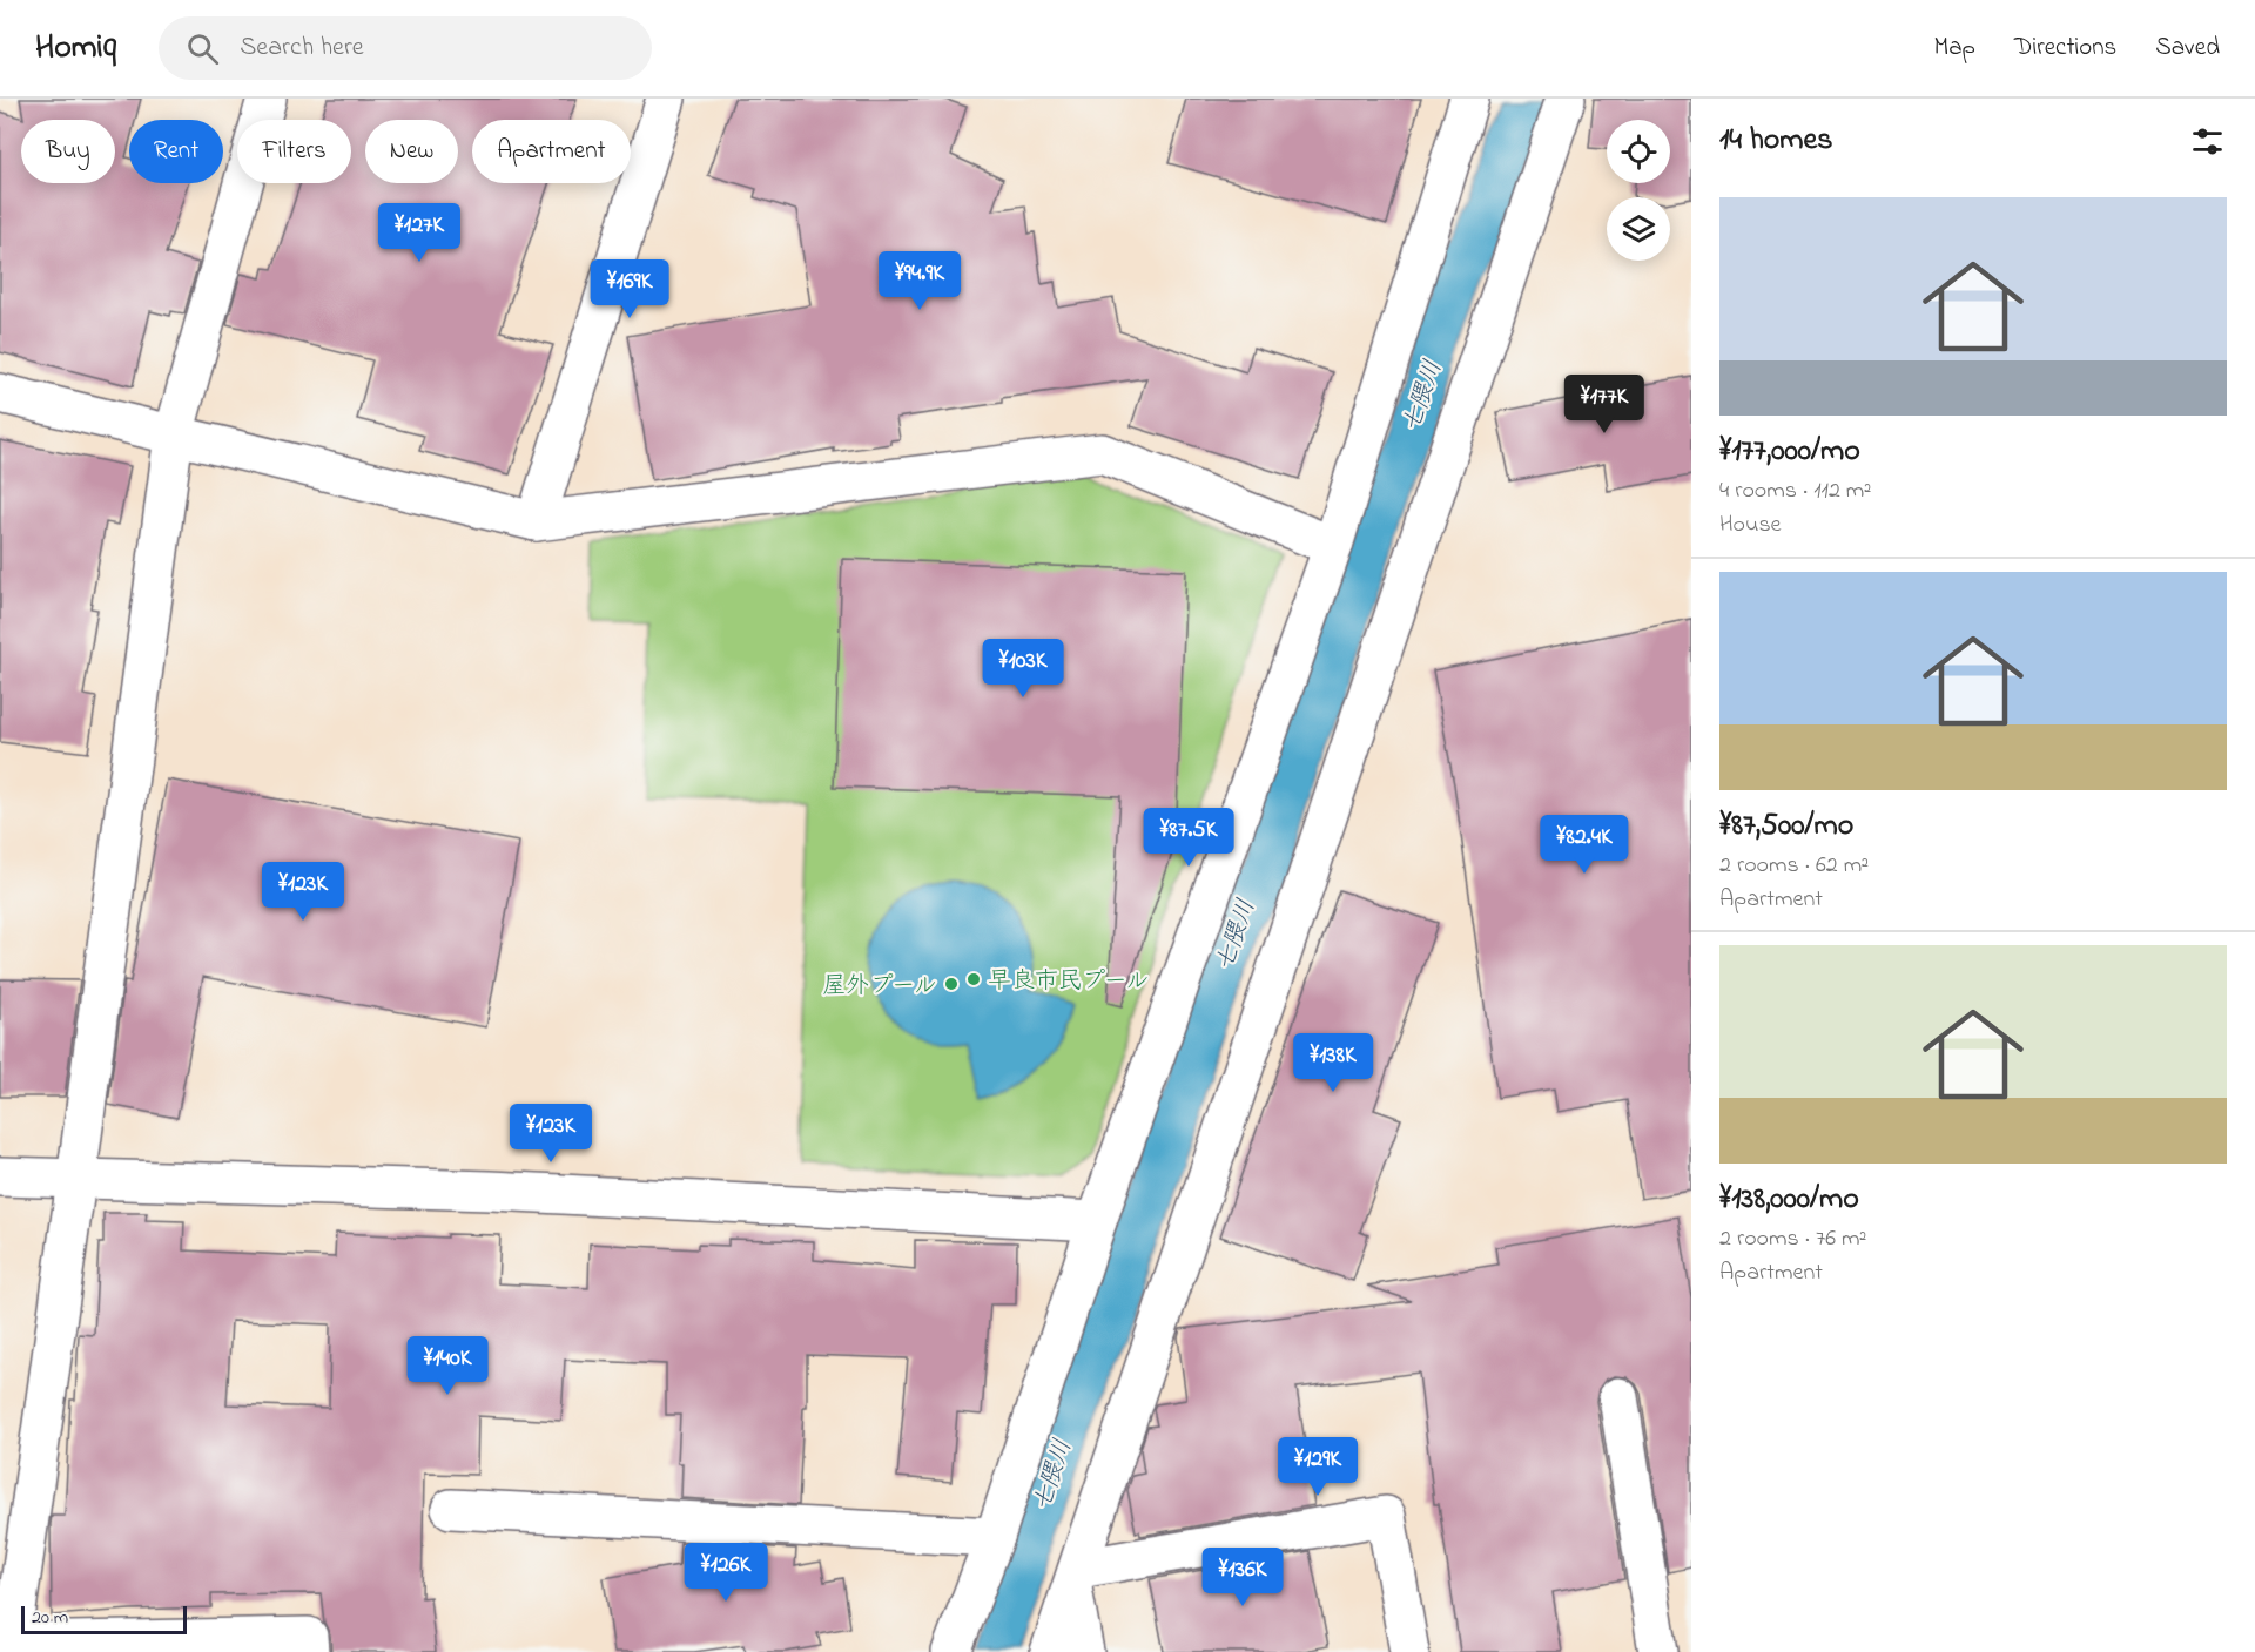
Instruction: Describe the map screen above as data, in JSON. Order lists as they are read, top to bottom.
{
  "water": ["七隈川"],
  "places": ["早良市民プール", "屋外プール"],
  "scale_bar": "20 m",
  "page": {
    "header": "Homiq",
    "search": "Search here",
    "nav": ["Map", "Directions", "Saved"],
    "heading": "14 homes",
    "chip": [
      "Buy",
      "Rent",
      "Filters",
      "New",
      "Apartment"
    ],
    "list": [
      {
        "name": "¥177,000/mo",
        "note": "4 rooms · 112 m² · House"
      },
      {
        "name": "¥87,500/mo",
        "note": "2 rooms · 62 m² · Apartment"
      },
      {
        "name": "¥138,000/mo",
        "note": "2 rooms · 76 m² · Apartment"
      }
    ],
    "price": [
      "¥127K",
      "¥94.9K",
      "¥169K",
      "¥177K",
      "¥103K",
      "¥87.5K",
      "¥82.4K",
      "¥123K",
      "¥138K",
      "¥123K",
      "¥140K",
      "¥129K",
      "¥126K",
      "¥136K"
    ],
    "scale": "20 m"
  }
}
